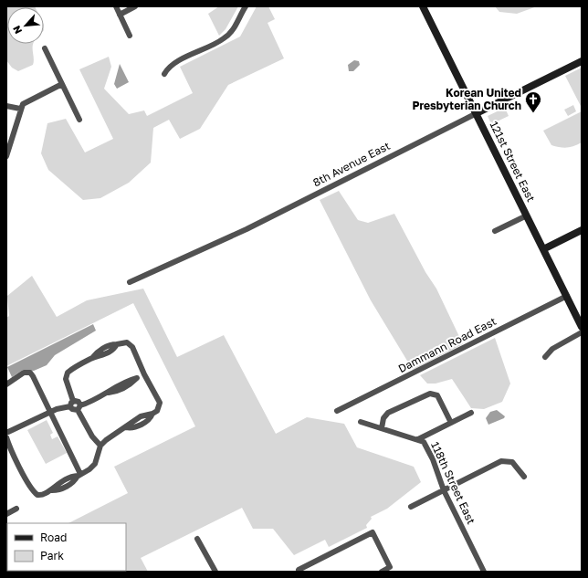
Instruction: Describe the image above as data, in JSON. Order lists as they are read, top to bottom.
{
  "streets": {
    "street": [
      "121st Street East",
      "8th Avenue East",
      "Dammann Road East",
      "118th Street East"
    ]
  },
  "crossings": [
    ["121st Street East", "8th Avenue East"],
    ["121st Street East", "Dammann Road East"]
  ],
  "places": {
    "church": ["Korean United Presbyterian Church"]
  },
  "legend": ["Road", "Park"],
  "north": "bottom left"
}
